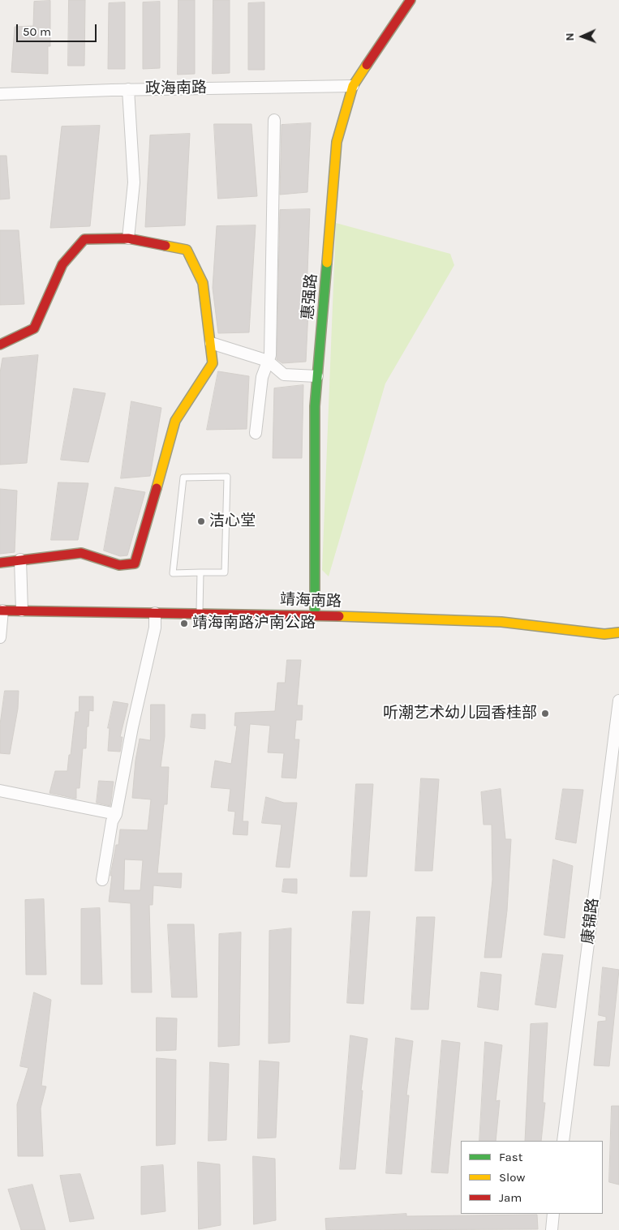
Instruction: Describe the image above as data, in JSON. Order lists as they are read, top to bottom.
{
  "streets": {
    "street": [
      "政海南路",
      "惠强路",
      "靖海南路",
      "康锦路"
    ]
  },
  "crossings": [
    ["政海南路", "惠强路"],
    ["惠强路", "靖海南路"]
  ],
  "places": ["洁心堂", "靖海南路沪南公路", "听潮艺术幼儿园香桂部"],
  "legend": ["Fast", "Slow", "Jam"],
  "scale_bar": "50 m",
  "north": "left"
}
